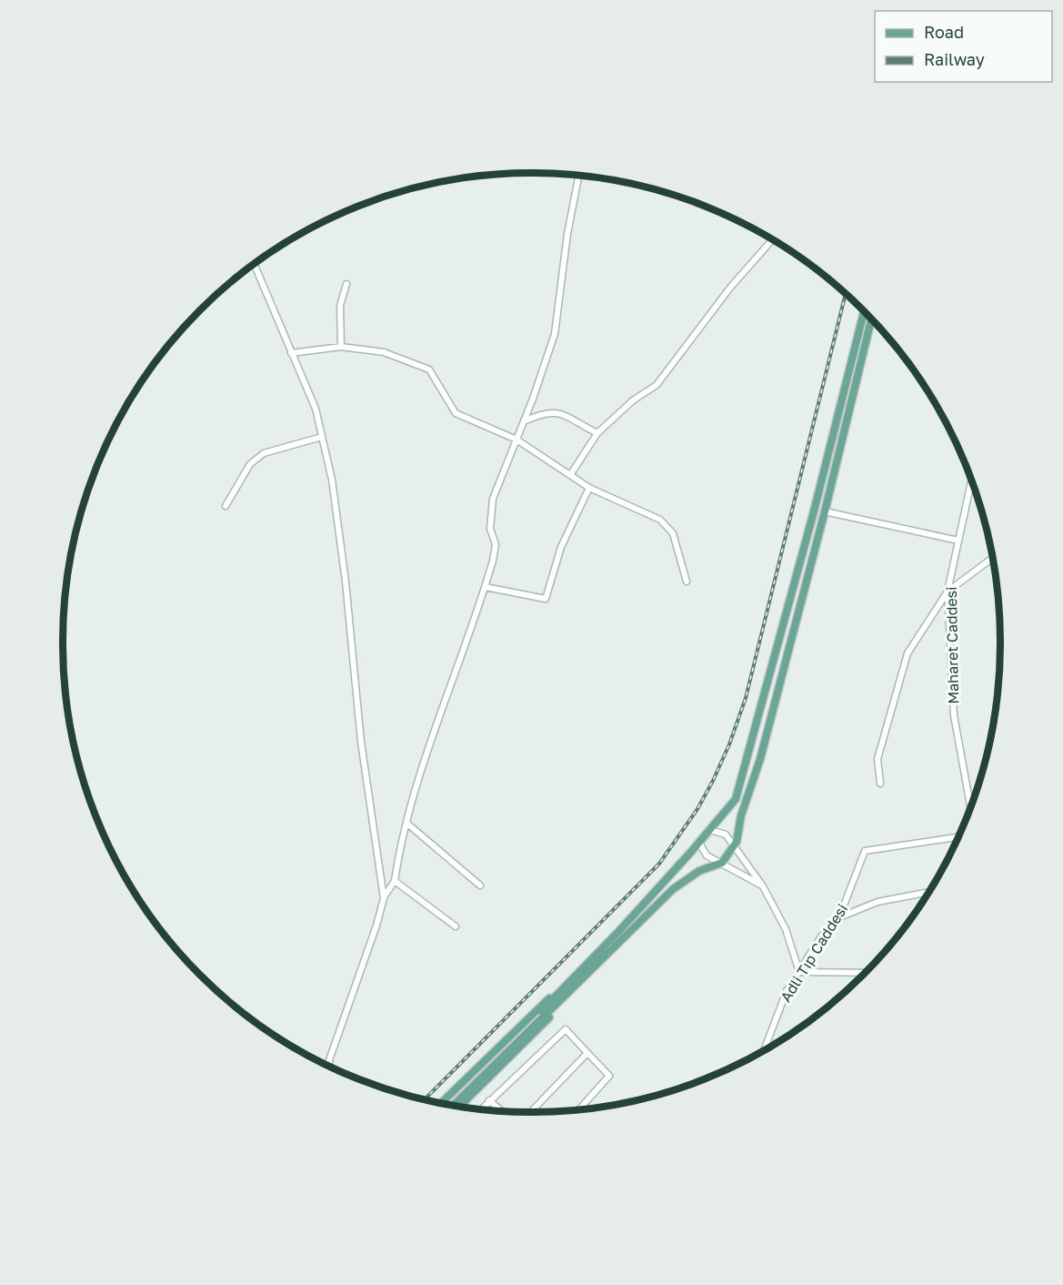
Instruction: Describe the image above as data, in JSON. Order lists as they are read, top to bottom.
{
  "streets": {
    "street": ["Maharet Caddesi", "Adli Tıp Caddesi"]
  },
  "legend": ["Road", "Railway"]
}
